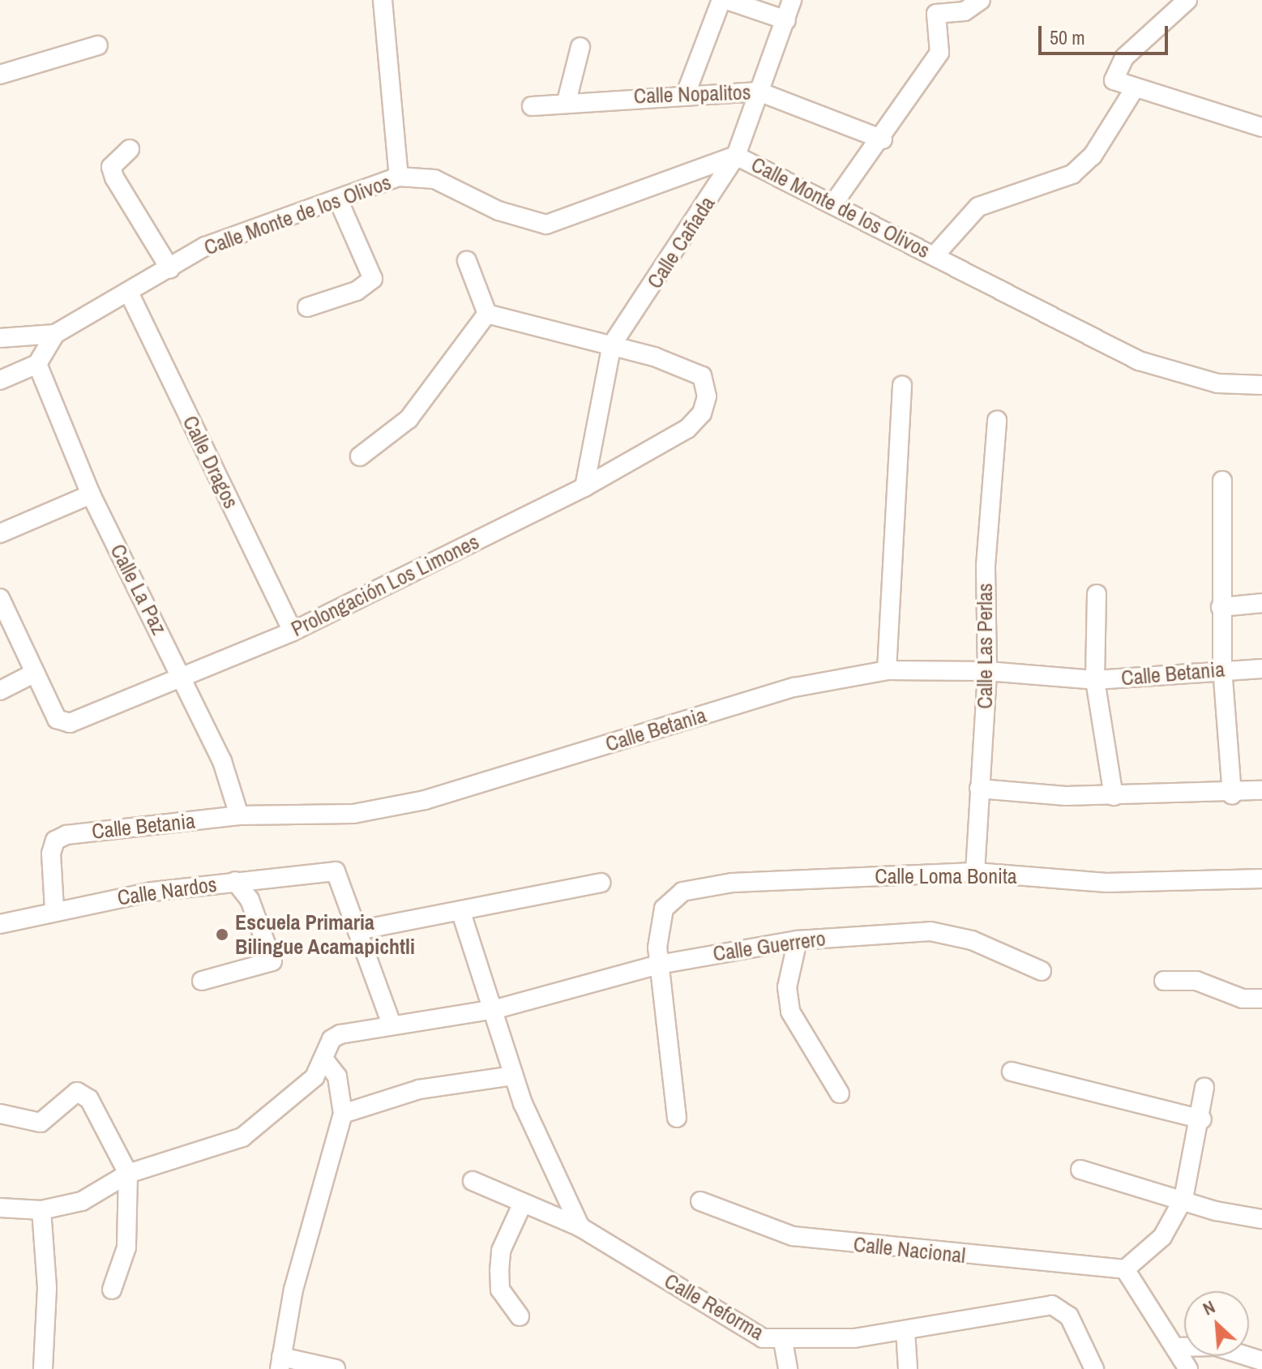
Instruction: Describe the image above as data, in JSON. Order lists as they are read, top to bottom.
{
  "streets": {
    "street": [
      "Calle Nopalitos",
      "Calle Monte de los Olivos",
      "Calle Cañada",
      "Calle Dragos",
      "Prolongación Los Limones",
      "Calle La Paz",
      "Calle Las Perlas",
      "Calle Betania",
      "Calle Loma Bonita",
      "Calle Nardos",
      "Calle Guerrero",
      "Calle Nacional",
      "Calle Reforma"
    ]
  },
  "crossings": [
    ["Calle Nopalitos", "Calle Cañada"],
    ["Calle Monte de los Olivos", "Calle Cañada"],
    ["Calle Monte de los Olivos", "Calle Dragos"],
    ["Calle Monte de los Olivos", "Calle La Paz"],
    ["Calle Cañada", "Prolongación Los Limones"],
    ["Calle Dragos", "Prolongación Los Limones"],
    ["Prolongación Los Limones", "Calle La Paz"],
    ["Calle La Paz", "Calle Betania"],
    ["Calle Las Perlas", "Calle Betania"],
    ["Calle Las Perlas", "Calle Loma Bonita"],
    ["Calle Betania", "Calle Nardos"],
    ["Calle Loma Bonita", "Calle Guerrero"]
  ],
  "places": ["Escuela Primaria Bilingue Acamapichtli"],
  "scale_bar": "50 m",
  "north": "top left"
}
